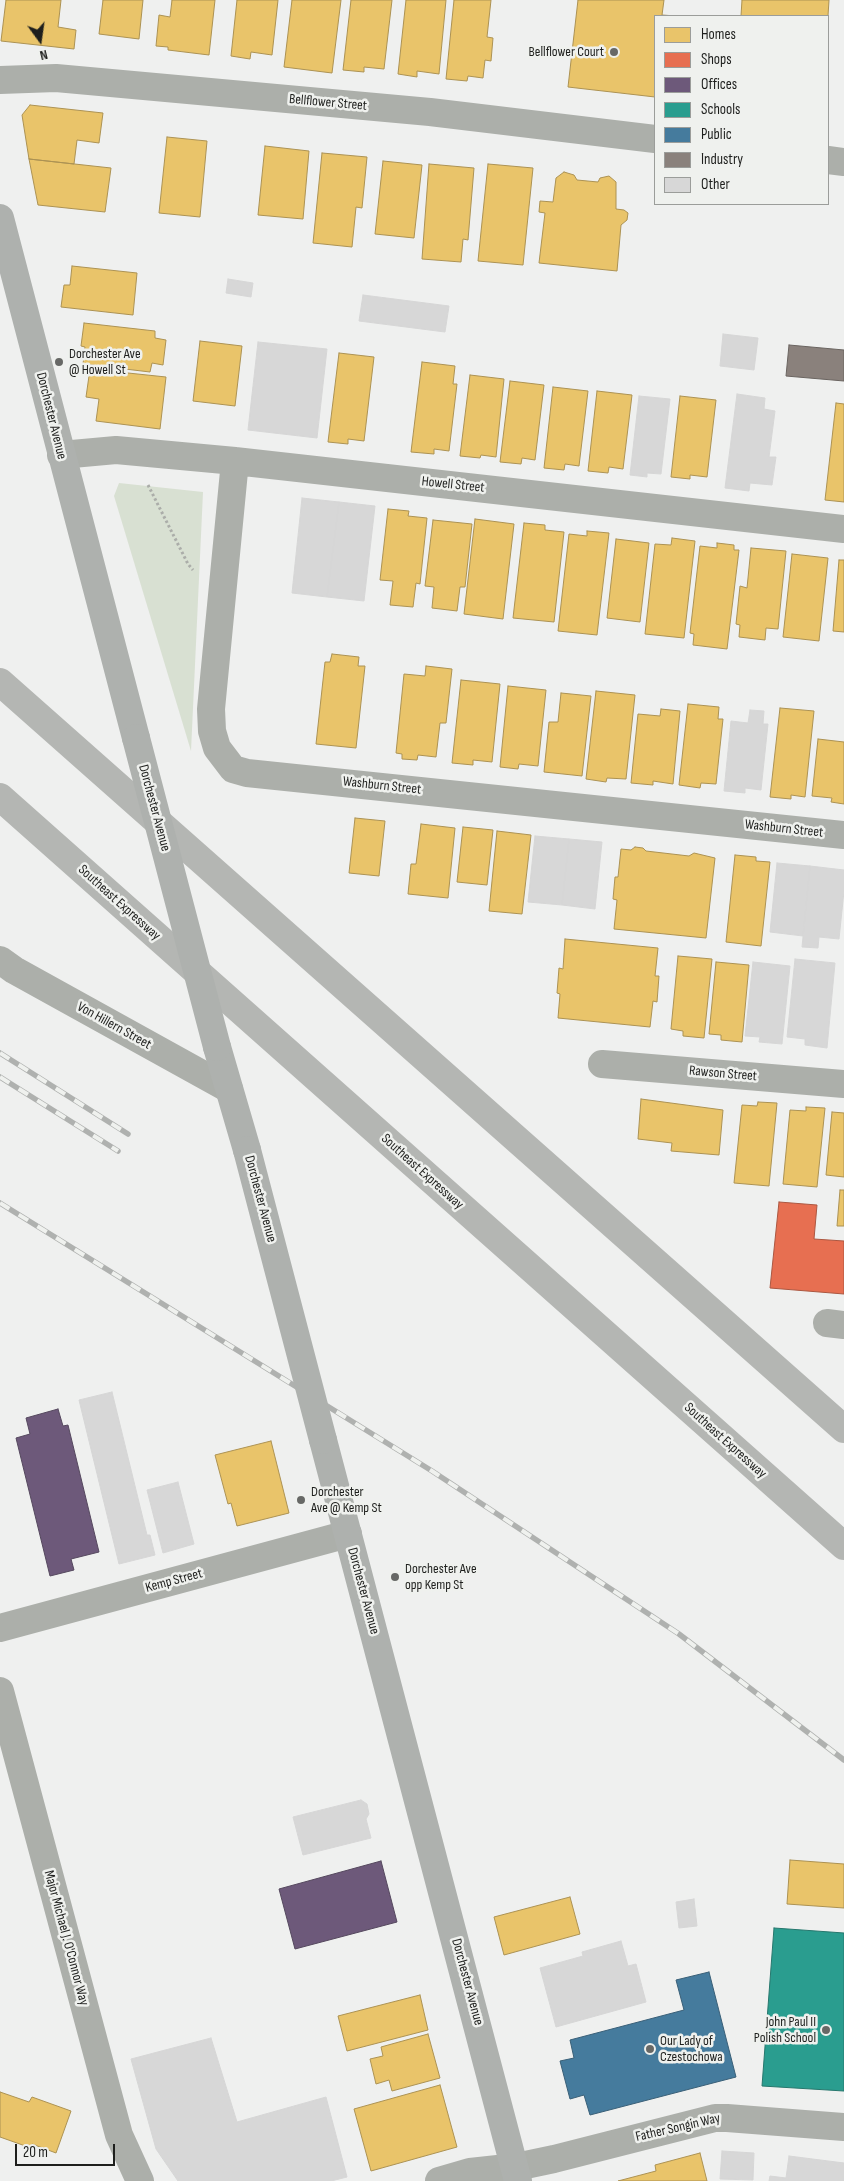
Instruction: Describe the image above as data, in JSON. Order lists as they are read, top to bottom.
{
  "streets": {
    "highway": ["Southeast Expressway"],
    "main road": ["Dorchester Avenue"],
    "street": [
      "Bellflower Street",
      "Howell Street",
      "Washburn Street",
      "Von Hillern Street",
      "Rawson Street",
      "Kemp Street",
      "Major Michael J. O'Connor Way",
      "Father Songin Way"
    ]
  },
  "crossings": [
    ["Dorchester Avenue", "Howell Street"],
    ["Dorchester Avenue", "Von Hillern Street"],
    ["Dorchester Avenue", "Kemp Street"],
    ["Dorchester Avenue", "Father Songin Way"],
    ["Howell Street", "Washburn Street"]
  ],
  "places": [
    "Bellflower Court",
    "Dorchester Ave @ Howell St",
    "Dorchester Ave @ Kemp St",
    "Dorchester Ave opp Kemp St",
    "John Paul II Polish School",
    "Our Lady of Czestochowa"
  ],
  "legend": [
    "Homes",
    "Shops",
    "Offices",
    "Schools",
    "Public",
    "Industry",
    "Other"
  ],
  "scale_bar": "20 m",
  "north": "bottom"
}
